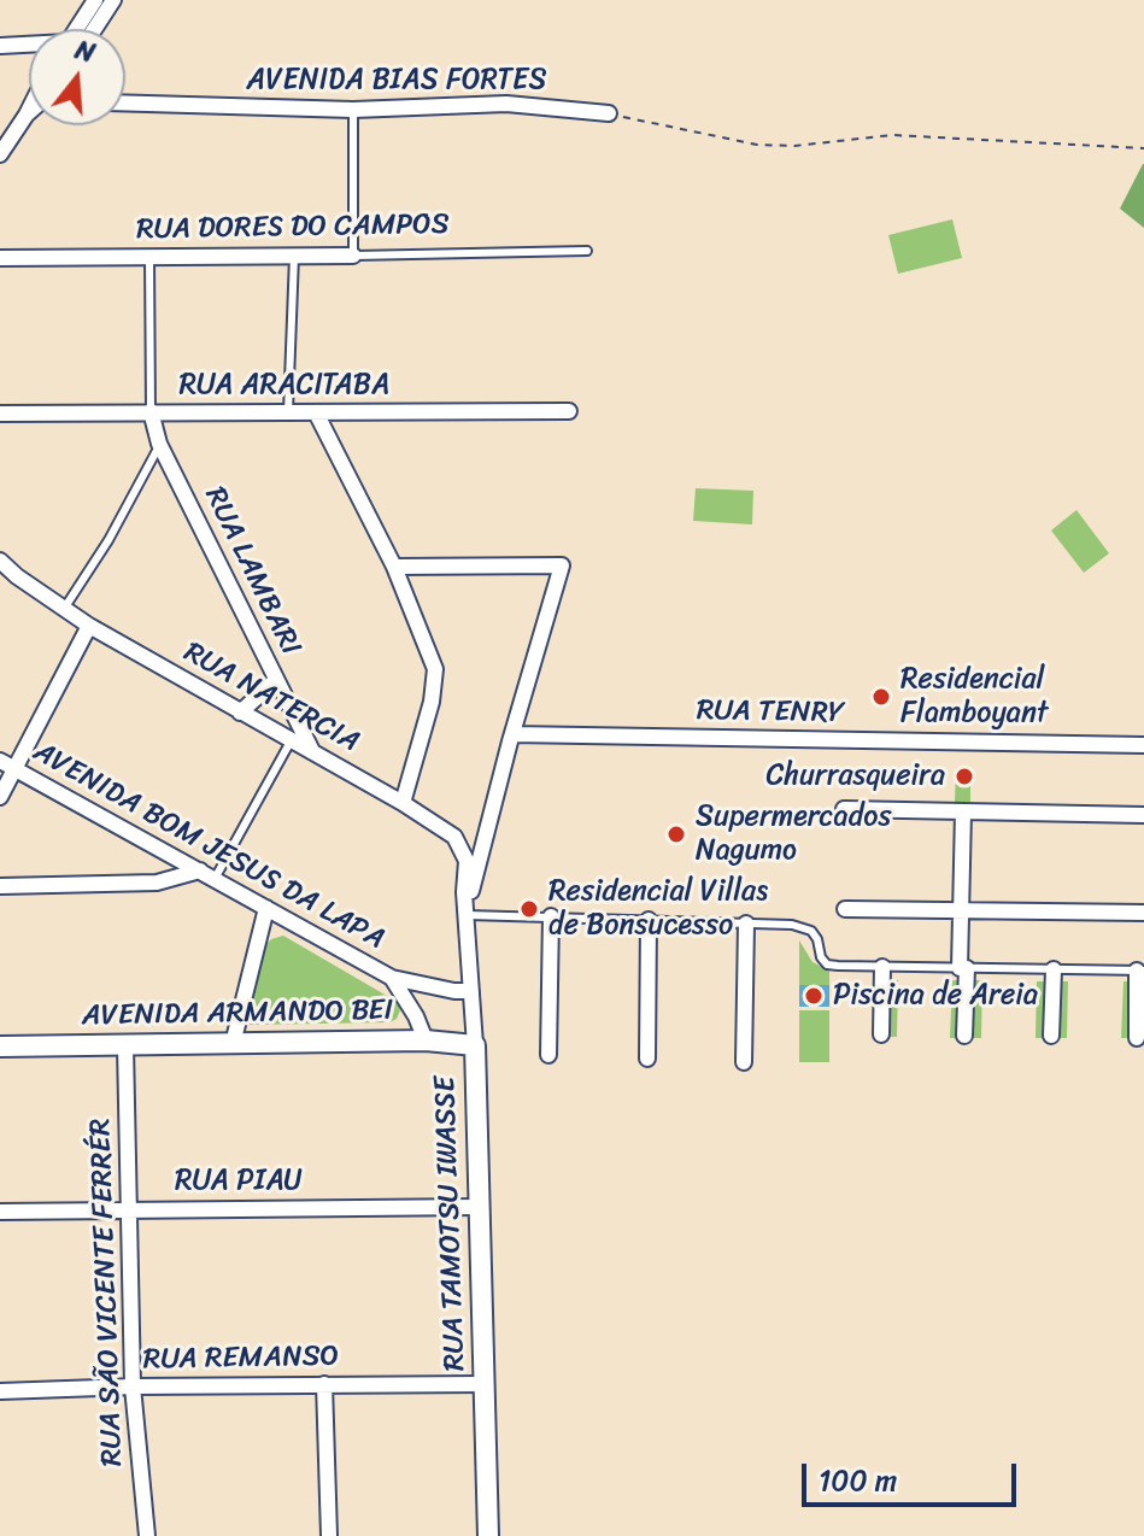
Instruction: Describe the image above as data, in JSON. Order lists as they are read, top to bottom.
{
  "streets": {
    "street": [
      "AVENIDA BIAS FORTES",
      "RUA DORES DO CAMPOS",
      "RUA ARACITABA",
      "RUA LAMBARI",
      "RUA NATERCIA",
      "RUA TENRY",
      "AVENIDA BOM JESUS DA LAPA",
      "AVENIDA ARMANDO BEI",
      "RUA PIAU",
      "RUA TAMOTSU IWASSE",
      "RUA SÃO VICENTE FERRÉR",
      "RUA REMANSO"
    ]
  },
  "crossings": [
    ["RUA ARACITABA", "RUA LAMBARI"],
    ["RUA LAMBARI", "RUA NATERCIA"],
    ["RUA NATERCIA", "RUA TAMOTSU IWASSE"],
    ["AVENIDA BOM JESUS DA LAPA", "AVENIDA ARMANDO BEI"],
    ["AVENIDA BOM JESUS DA LAPA", "RUA TAMOTSU IWASSE"],
    ["AVENIDA ARMANDO BEI", "RUA TAMOTSU IWASSE"],
    ["AVENIDA ARMANDO BEI", "RUA SÃO VICENTE FERRÉR"],
    ["RUA PIAU", "RUA TAMOTSU IWASSE"],
    ["RUA PIAU", "RUA SÃO VICENTE FERRÉR"],
    ["RUA TAMOTSU IWASSE", "RUA REMANSO"],
    ["RUA SÃO VICENTE FERRÉR", "RUA REMANSO"]
  ],
  "places": [
    "Residencial Flamboyant",
    "Churrasqueira",
    "Supermercados Nagumo",
    "Residencial Villas de Bonsucesso",
    "Piscina de Areia"
  ],
  "scale_bar": "100 m",
  "north": "top"
}
